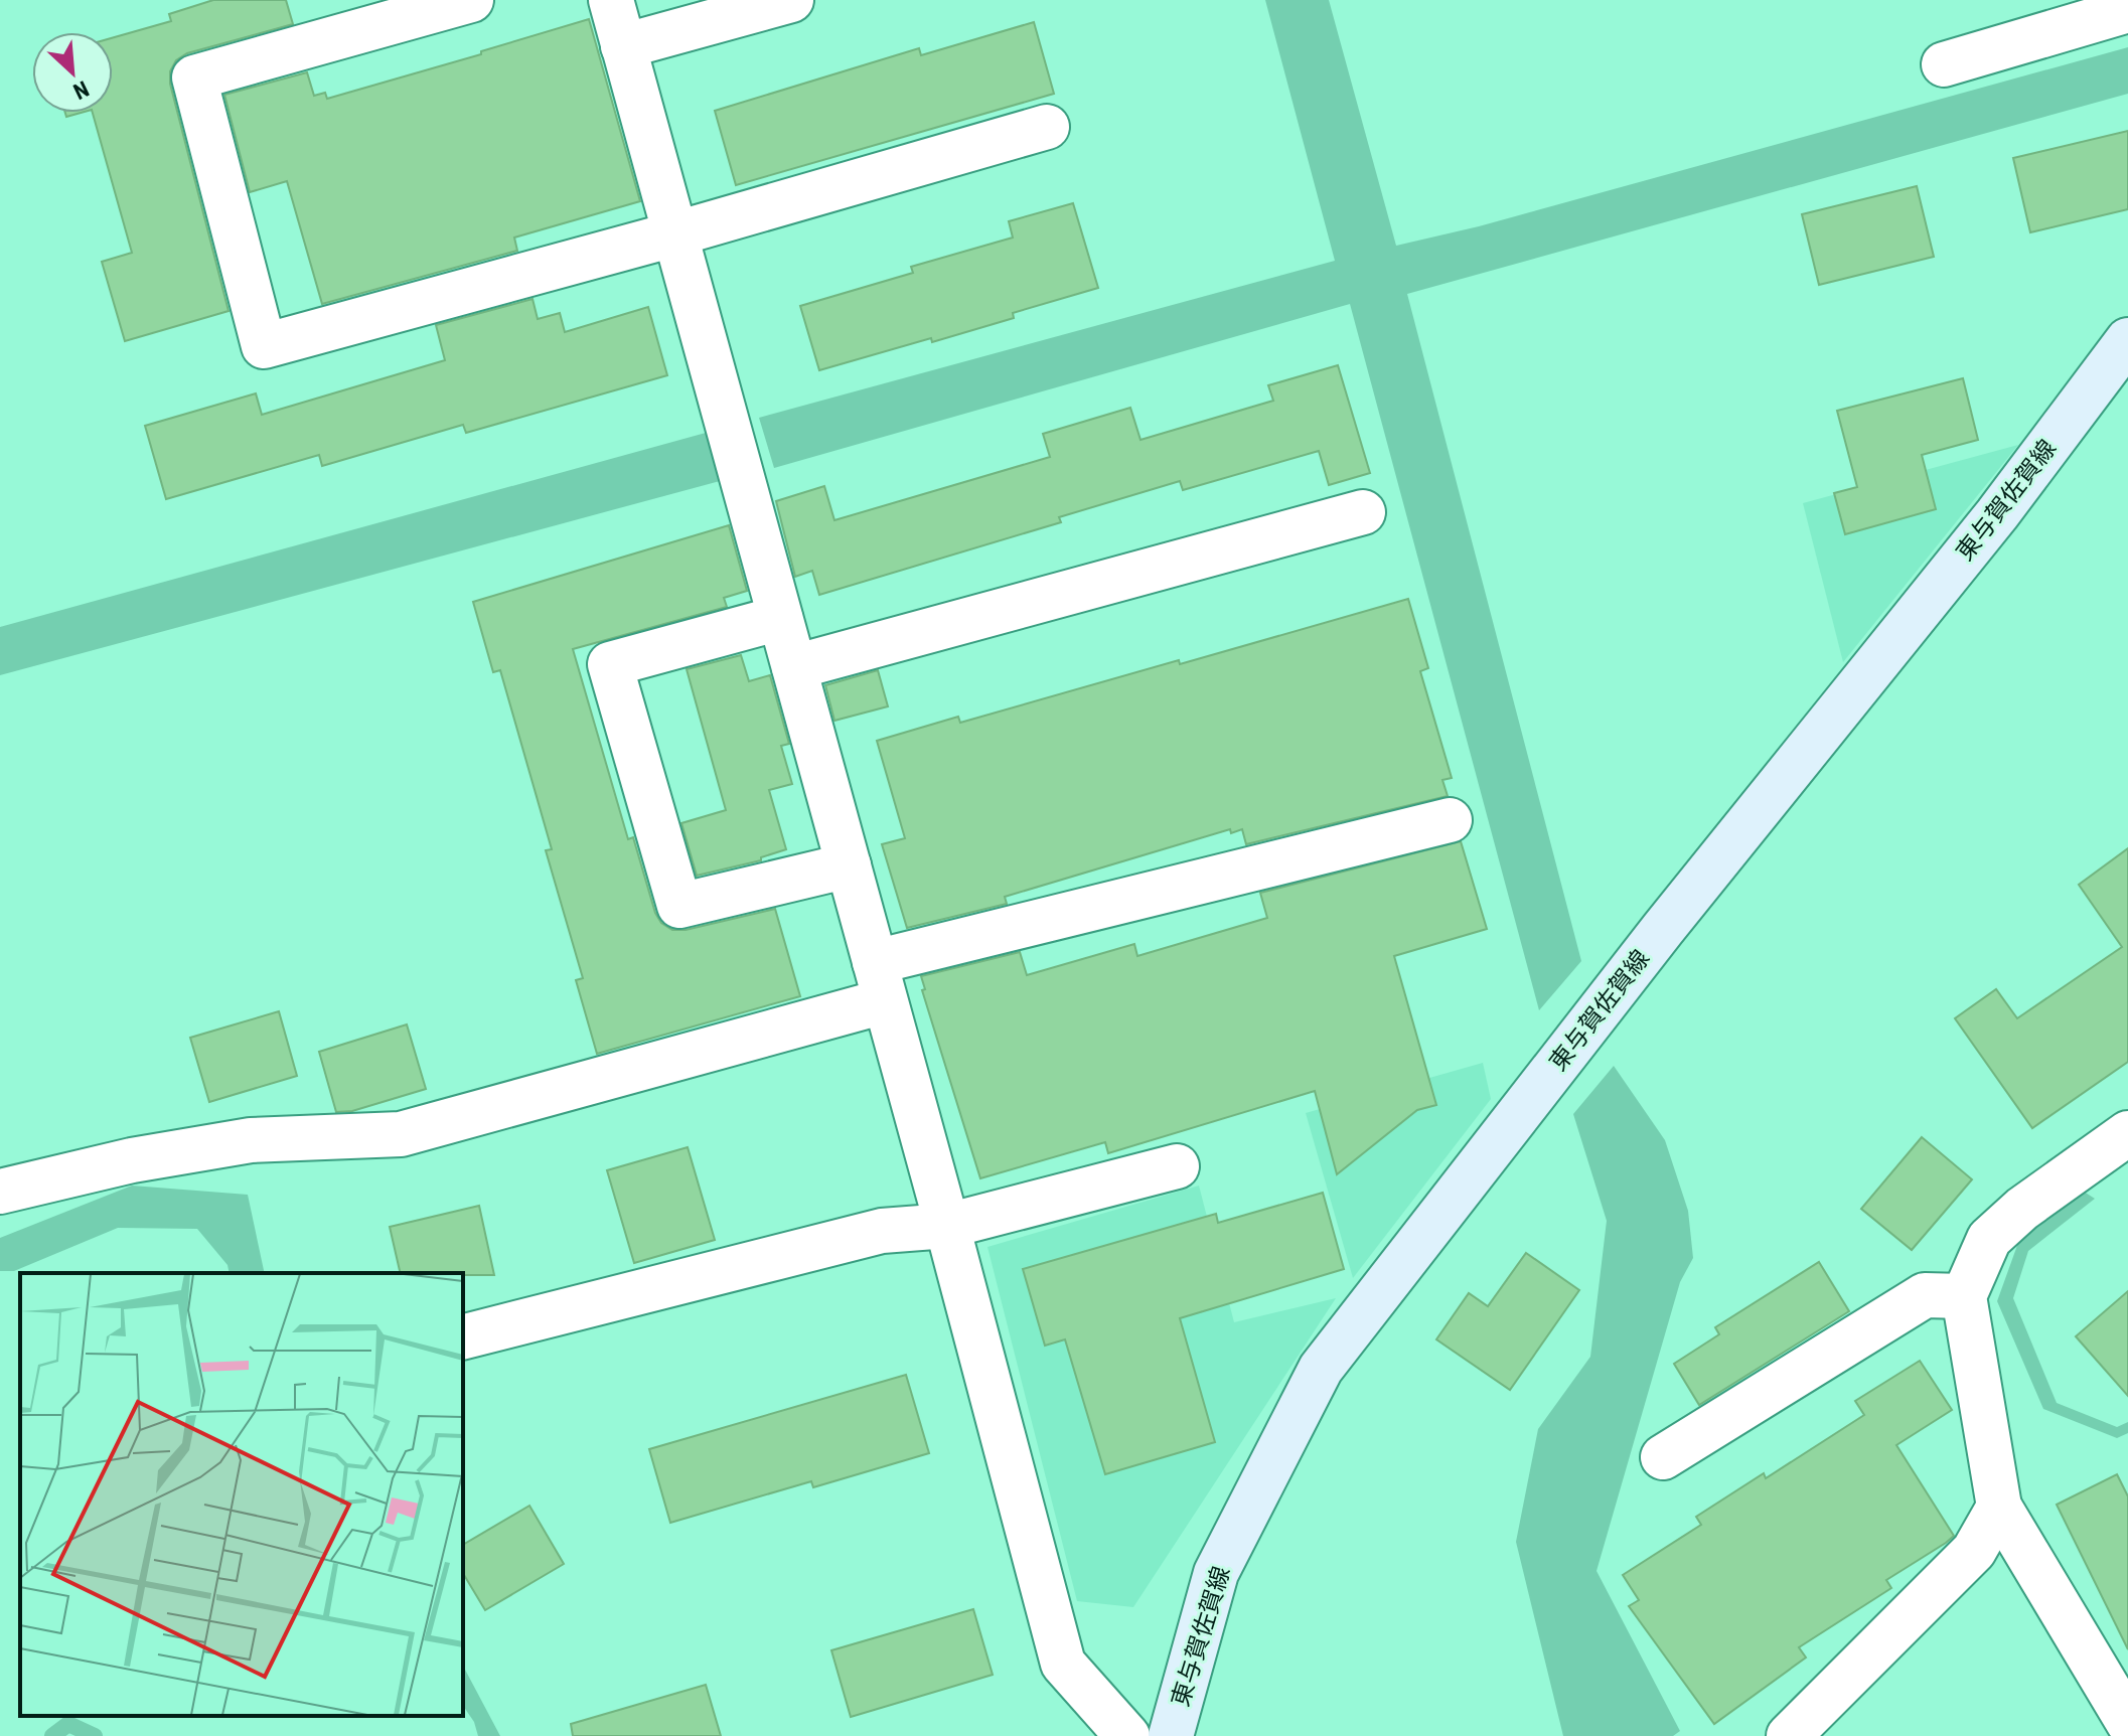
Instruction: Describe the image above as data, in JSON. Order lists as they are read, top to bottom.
{
  "streets": {
    "main road": ["東与賀佐賀線"]
  },
  "north": "bottom right"
}
